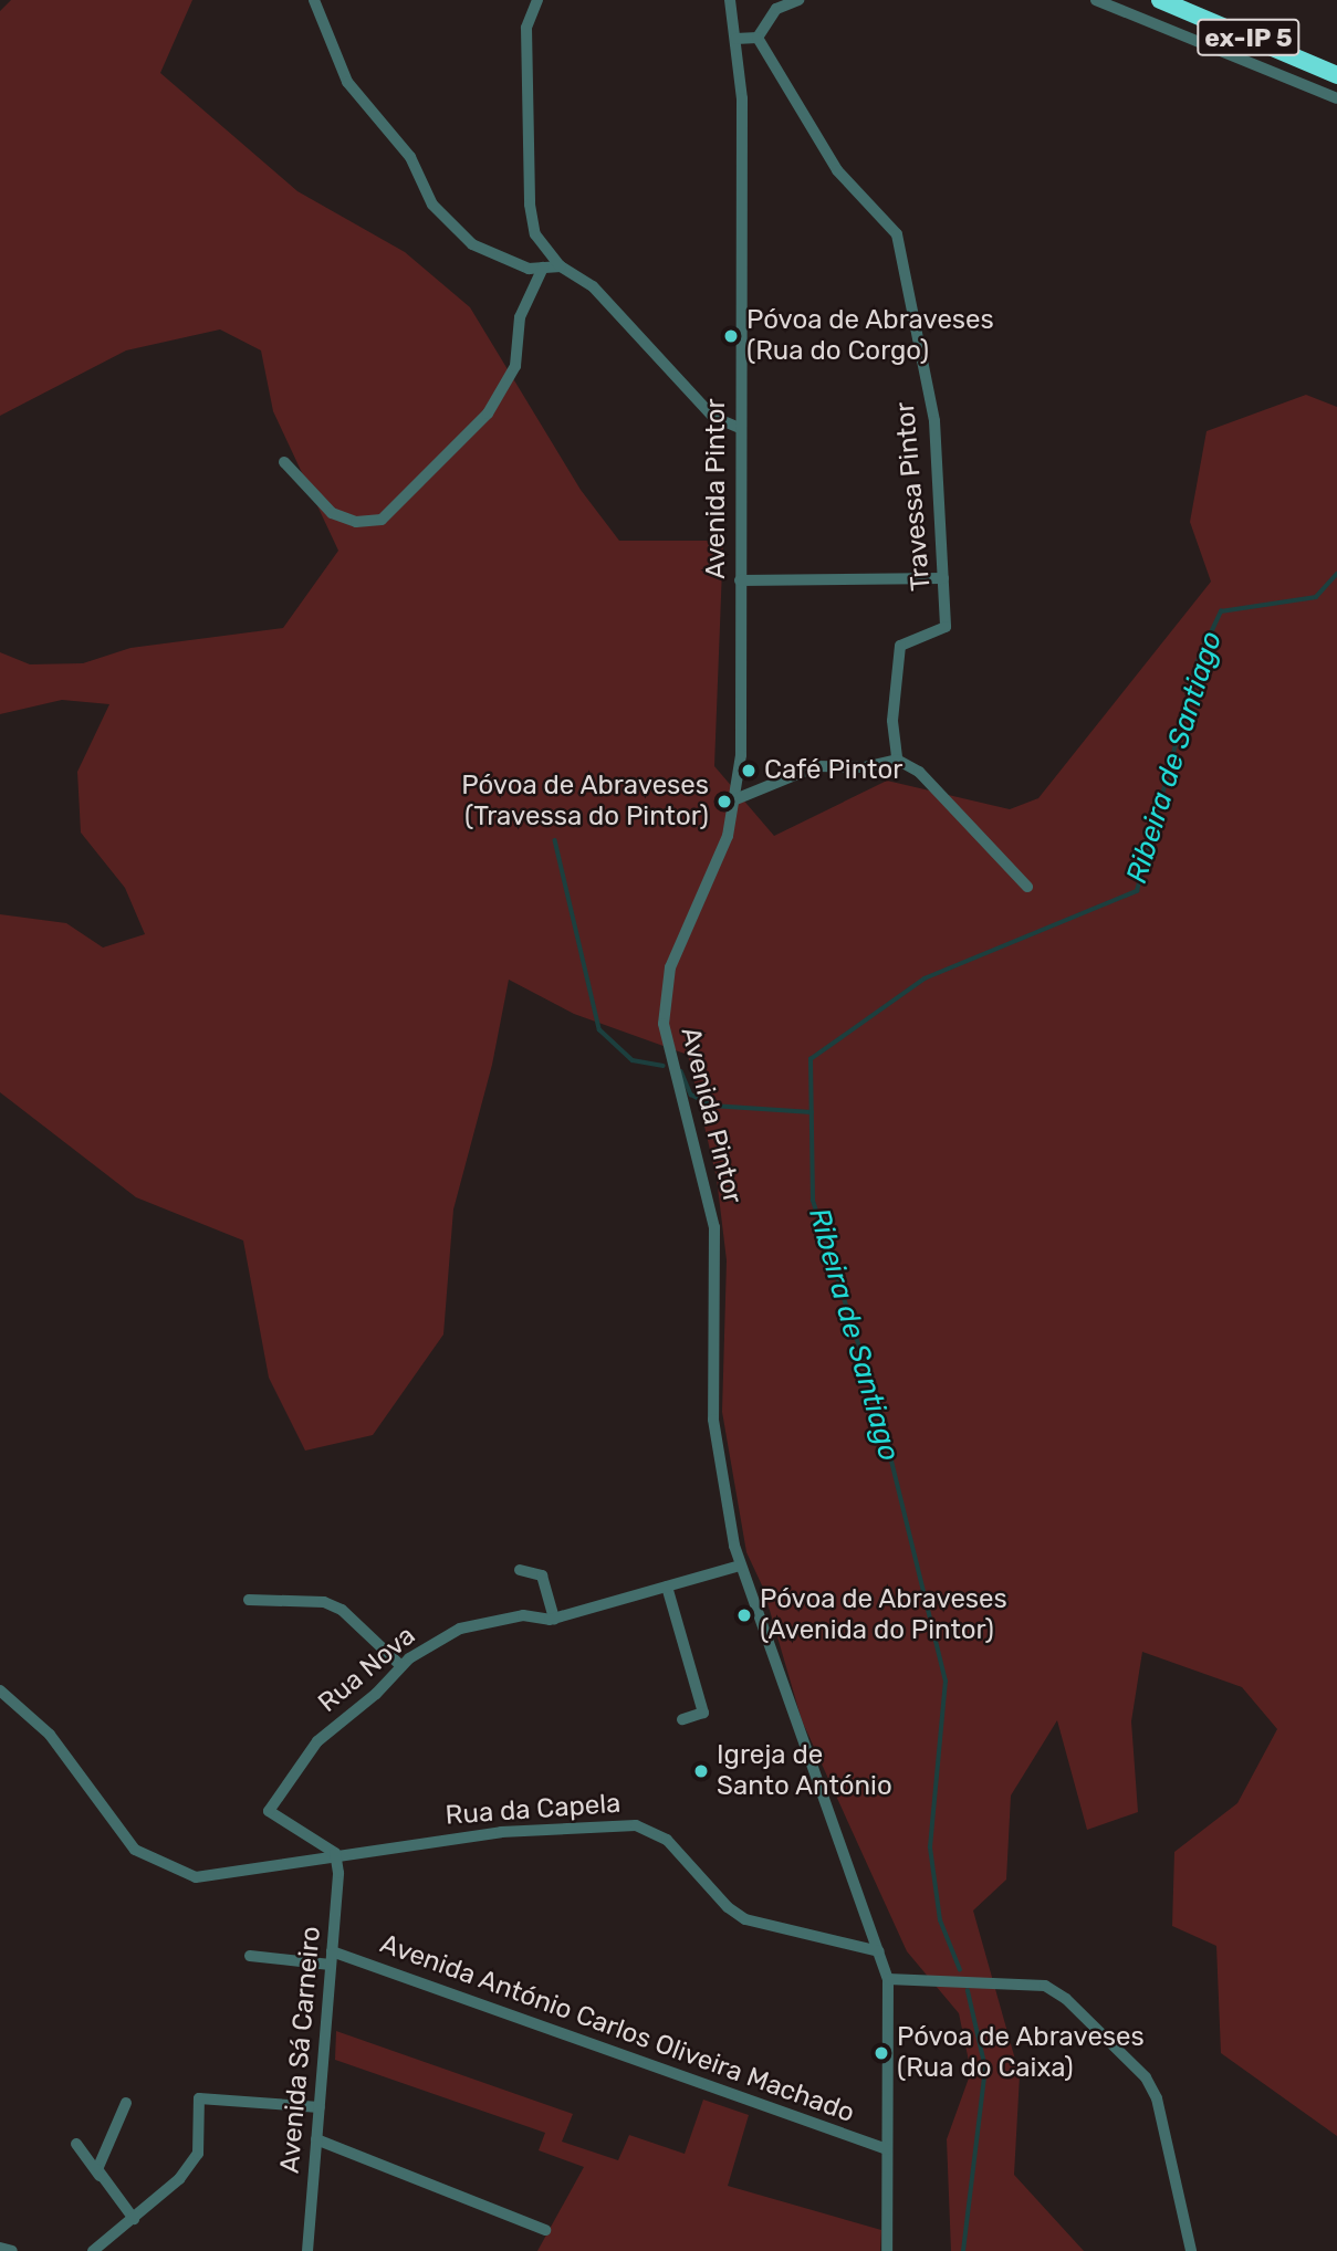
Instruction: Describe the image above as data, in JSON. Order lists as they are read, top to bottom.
{
  "streets": {
    "highway": ["ex-IP 5"],
    "street": [
      "Avenida Pintor",
      "Travessa Pintor",
      "Rua Nova",
      "Rua da Capela",
      "Avenida António Carlos Oliveira Machado",
      "Avenida Sá Carneiro"
    ]
  },
  "crossings": [
    ["Avenida Pintor", "Rua Nova"],
    ["Avenida Pintor", "Rua da Capela"],
    ["Avenida Pintor", "Avenida António Carlos Oliveira Machado"],
    ["Rua Nova", "Rua da Capela"],
    ["Rua Nova", "Avenida Sá Carneiro"],
    ["Rua da Capela", "Avenida Sá Carneiro"],
    ["Avenida António Carlos Oliveira Machado", "Avenida Sá Carneiro"]
  ],
  "water": ["Ribeira de Santiago"],
  "places": [
    "Póvoa de Abraveses (Rua do Corgo)",
    "Café Pintor",
    "Póvoa de Abraveses (Travessa do Pintor)",
    "Póvoa de Abraveses (Avenida do Pintor)",
    "Igreja de Santo António",
    "Póvoa de Abraveses (Rua do Caixa)"
  ]
}
